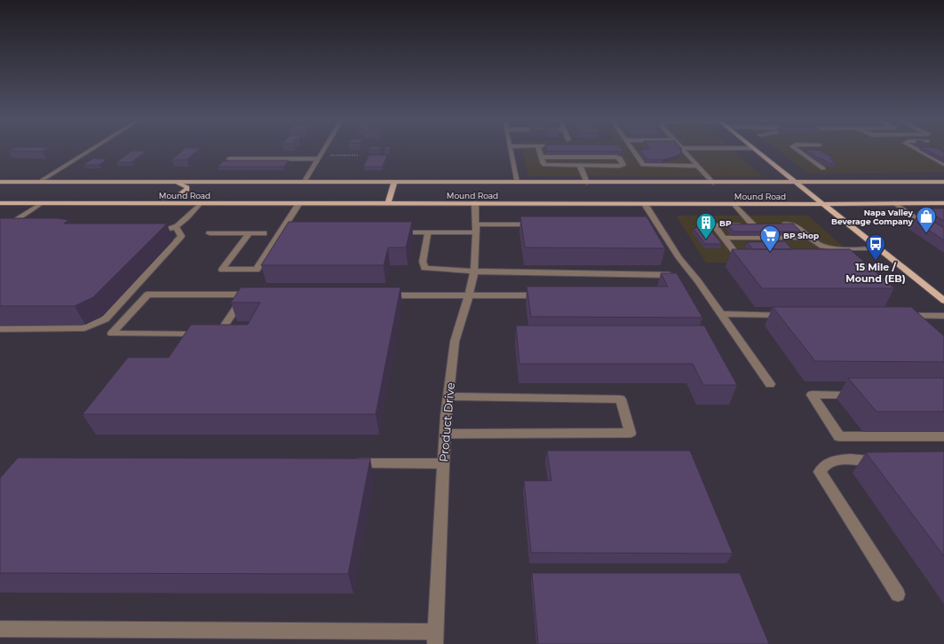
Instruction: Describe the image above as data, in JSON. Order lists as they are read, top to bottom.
{
  "streets": {
    "main road": ["Mound Road"],
    "street": ["Product Drive"]
  },
  "crossings": [
    ["Mound Road", "Product Drive"]
  ],
  "places": {
    "shop": ["Napa Valley Beverage Company"],
    "building": ["BP"],
    "supermarket": ["BP Shop"],
    "bus stop": ["15 Mile / Mound (EB)"]
  }
}
